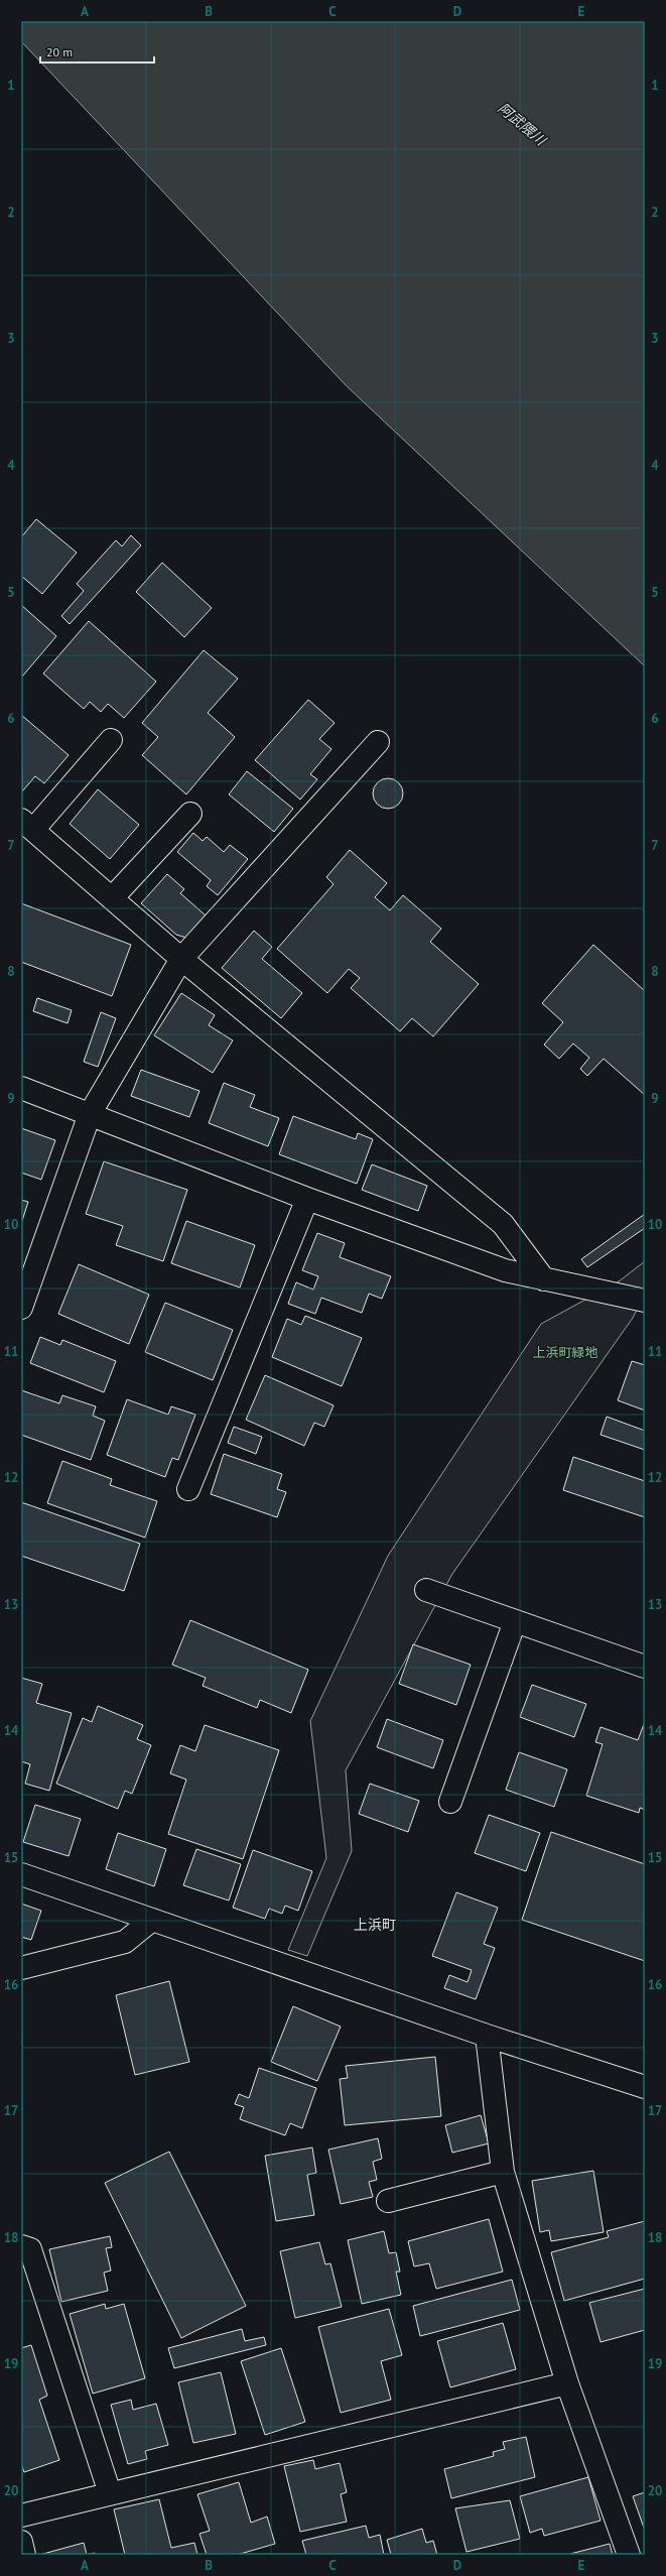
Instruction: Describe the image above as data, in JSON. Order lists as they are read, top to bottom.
{
  "districts": ["上浜町"],
  "water": ["阿武隈川"],
  "parks": ["上浜町緑地"],
  "scale_bar": "20 m",
  "grid": {
    "columns": [
      "A",
      "B",
      "C",
      "D",
      "E"
    ],
    "rows": [
      "1",
      "2",
      "3",
      "4",
      "5",
      "6",
      "7",
      "8",
      "9",
      "10",
      "11",
      "12",
      "13",
      "14",
      "15",
      "16",
      "17",
      "18",
      "19",
      "20"
    ]
  }
}
